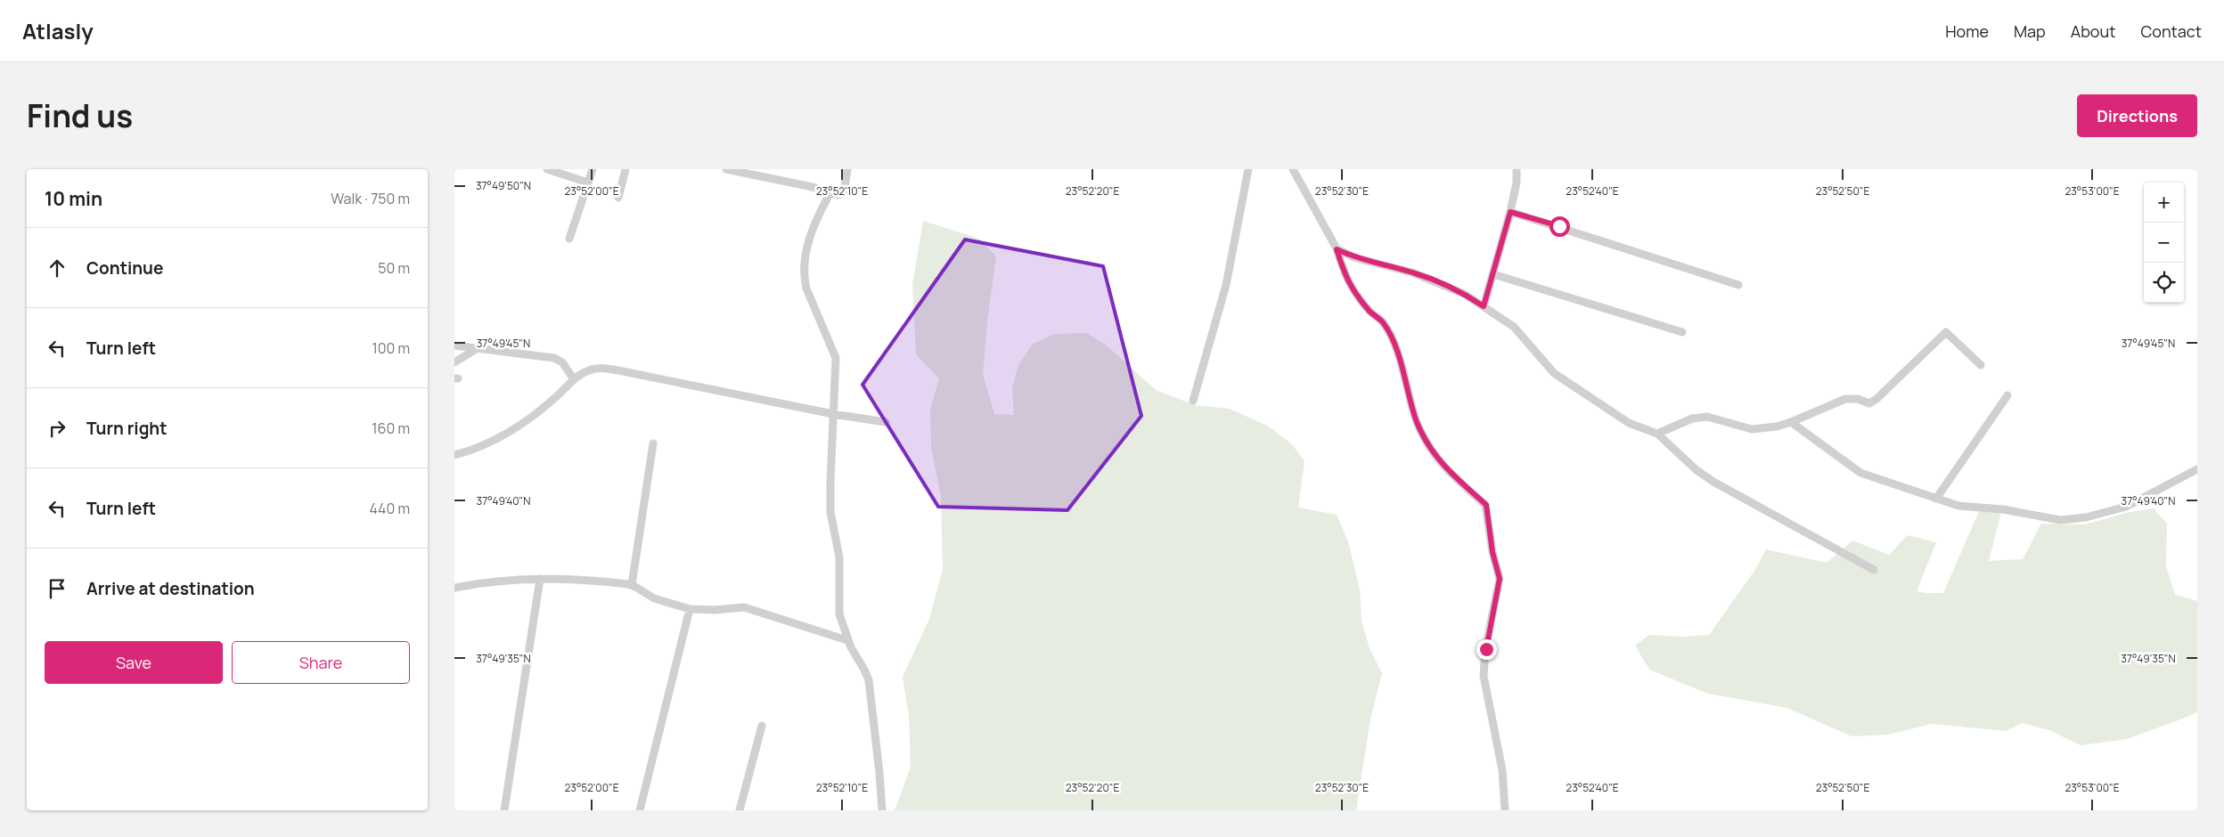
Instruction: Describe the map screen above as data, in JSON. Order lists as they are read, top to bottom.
{
  "page": {
    "header": "Atlasly",
    "nav": [
      "Home",
      "Map",
      "About",
      "Contact"
    ],
    "title": "Find us",
    "buttons": [
      "Directions",
      ["Save", "Share"]
    ],
    "heading": ["10 min", "Walk · 750 m"],
    "map_buttons": ["+", "−"],
    "list": [
      ["Continue", "50 m"],
      ["Turn left", "100 m"],
      ["Turn right", "160 m"],
      ["Turn left", "440 m"],
      "Arrive at destination"
    ]
  },
  "coordinates": [
    "37°49'50\"N",
    "23°52'00\"E",
    "23°52'10\"E",
    "23°52'20\"E",
    "23°52'30\"E",
    "23°52'40\"E",
    "23°52'50\"E",
    "23°53'00\"E",
    "37°49'45\"N",
    "37°49'40\"N",
    "37°49'35\"N"
  ]
}
